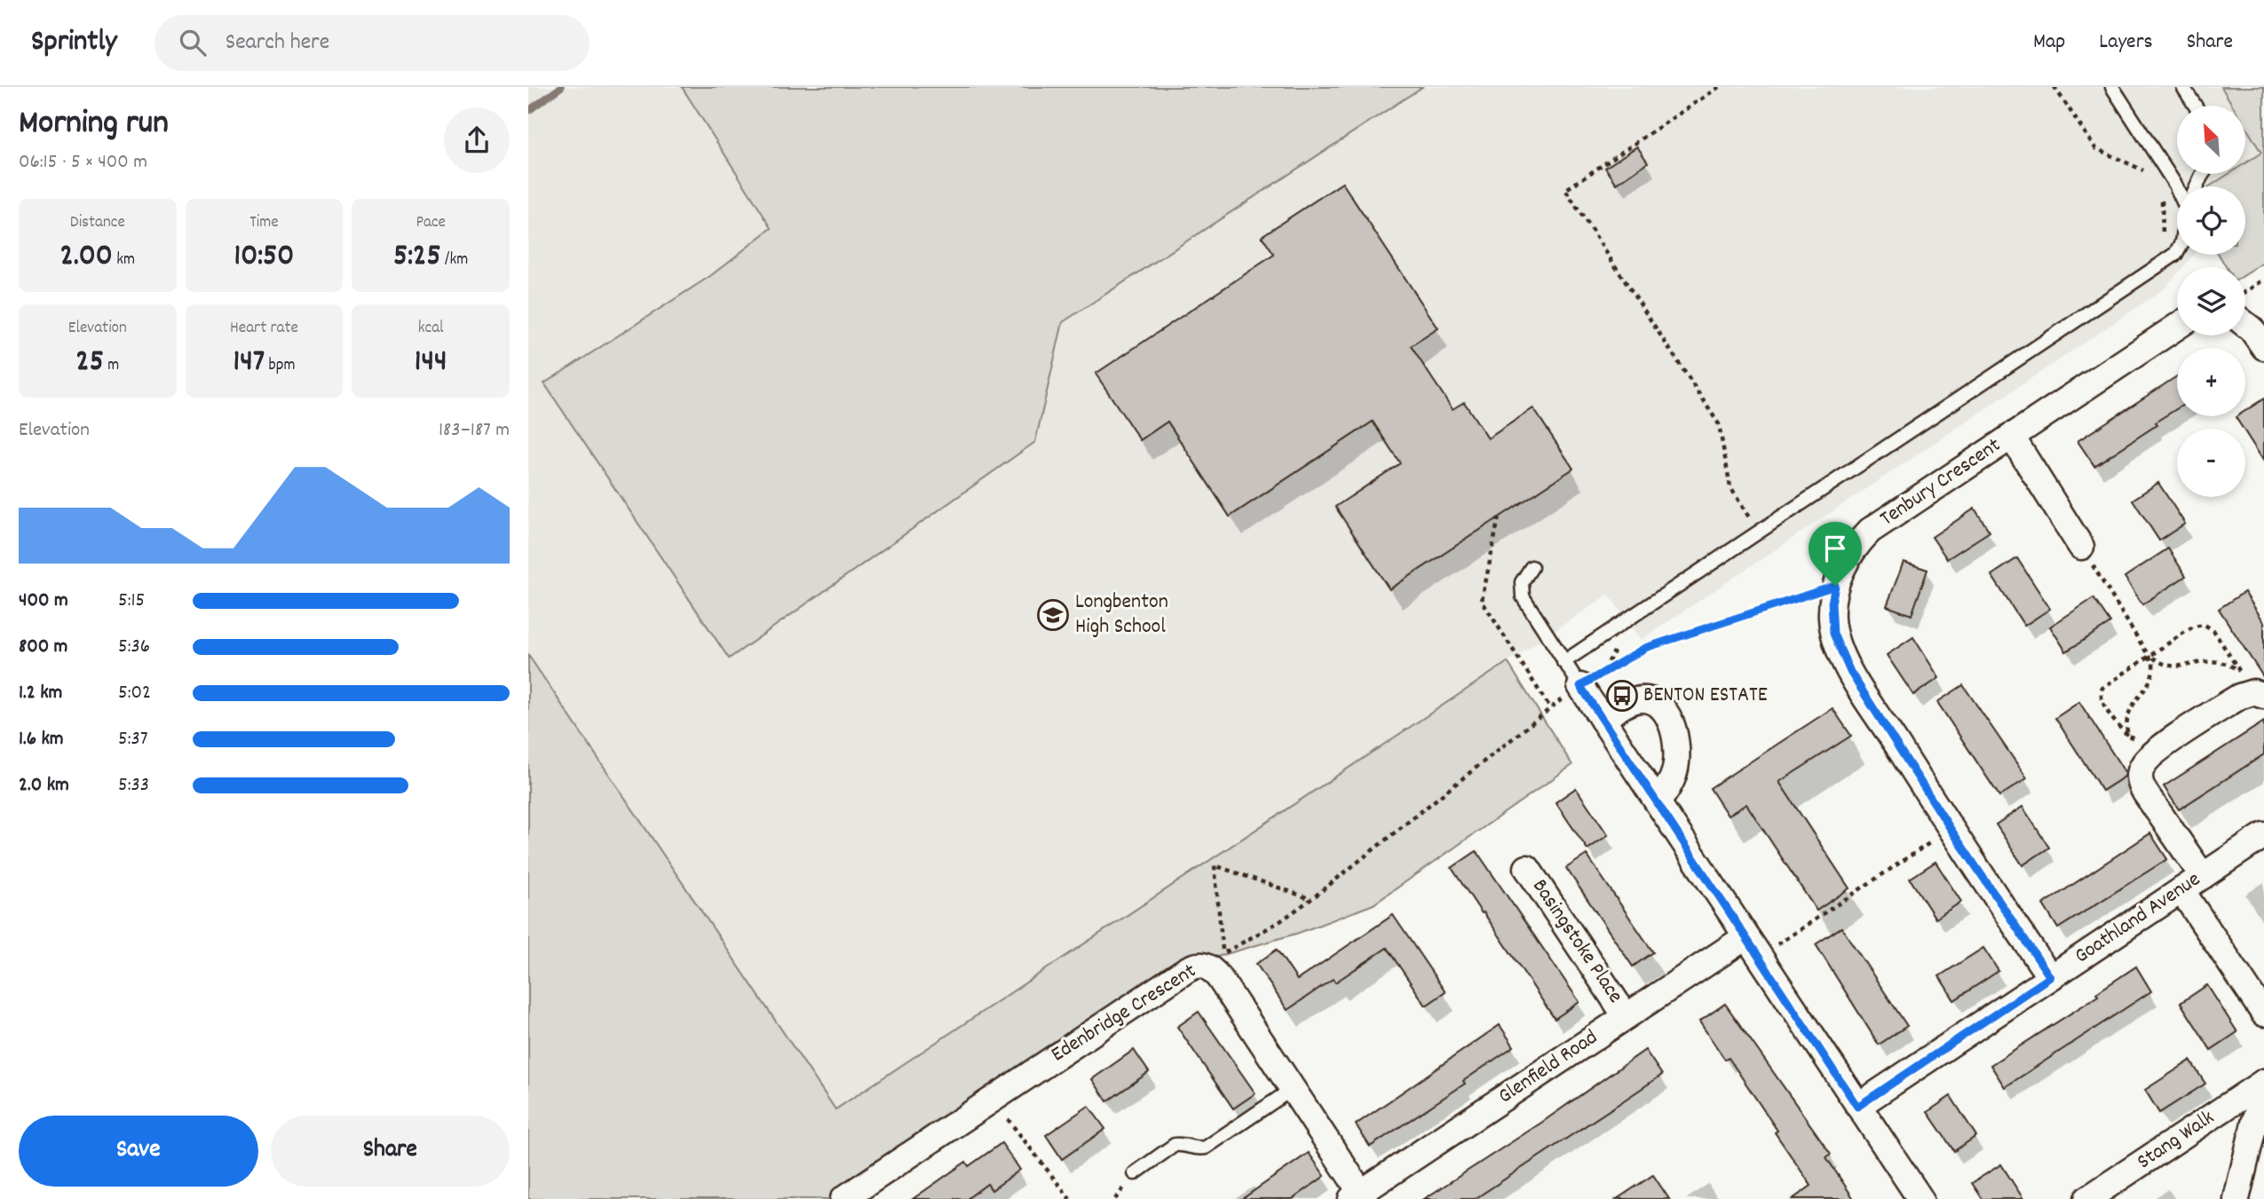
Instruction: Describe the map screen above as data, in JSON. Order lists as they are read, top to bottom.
{
  "streets": {
    "street": [
      "Tenbury Crescent",
      "Goathland Avenue",
      "Basingstoke Place",
      "Edenbridge Crescent",
      "Glenfield Road",
      "Stang Walk"
    ]
  },
  "crossings": [
    ["Tenbury Crescent", "Goathland Avenue"],
    ["Basingstoke Place", "Glenfield Road"],
    ["Edenbridge Crescent", "Glenfield Road"]
  ],
  "places": {
    "school or university": ["Longbenton High School"],
    "bus stop": ["BENTON ESTATE"]
  },
  "north": "top left",
  "page": {
    "header": "Sprintly",
    "search": "Search here",
    "nav": ["Map", "Layers", "Share"],
    "heading": ["Morning run", "06:15 · 5 × 400 m"],
    "map_buttons": ["+", "−"],
    "stats": [
      ["Distance", "2.00 km"],
      ["Time", "10:50"],
      ["Pace", "5:25 /km"],
      ["Elevation", "25 m"],
      ["Heart rate", "147 bpm"],
      ["kcal", "144"]
    ],
    "chart": ["Elevation", "183–187 m"],
    "list": [
      {
        "name": "400 m",
        "note": "5:15"
      },
      {
        "name": "800 m",
        "note": "5:36"
      },
      {
        "name": "1.2 km",
        "note": "5:02"
      },
      {
        "name": "1.6 km",
        "note": "5:37"
      },
      {
        "name": "2.0 km",
        "note": "5:33"
      }
    ],
    "buttons": ["Save", "Share"]
  }
}
